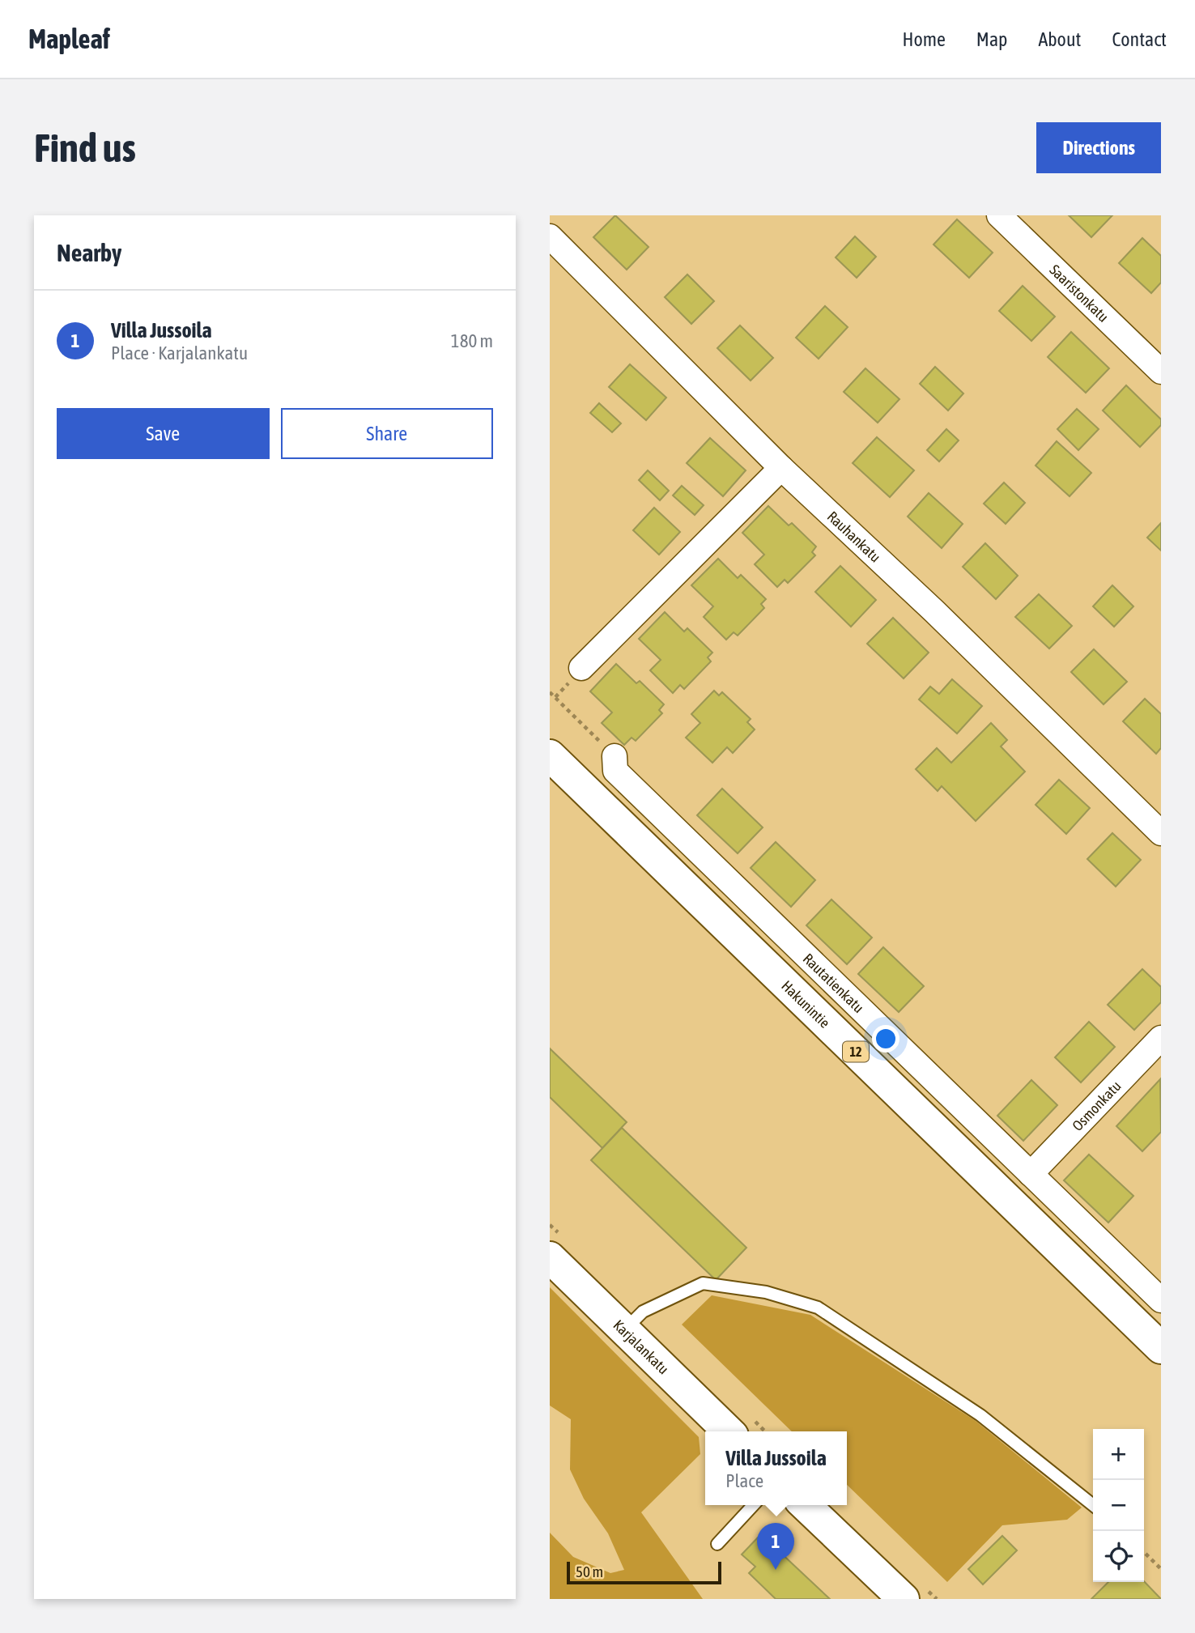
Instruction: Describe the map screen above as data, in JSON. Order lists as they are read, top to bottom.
{
  "streets": {
    "main road": ["Hakunintie", "12", "Karjalankatu"],
    "street": [
      "Saaristonkatu",
      "Rauhankatu",
      "Rautatienkatu",
      "Osmonkatu"
    ]
  },
  "crossings": [
    ["Rautatienkatu", "Osmonkatu"]
  ],
  "scale_bar": "50 m",
  "page": {
    "header": "Mapleaf",
    "nav": [
      "Home",
      "Map",
      "About",
      "Contact"
    ],
    "buttons": [
      "Directions",
      ["Save", "Share"]
    ],
    "title": "Find us",
    "heading": "Nearby",
    "list": [
      {
        "mark": "1",
        "name": "Villa Jussoila",
        "note": "Place · Karjalankatu",
        "value": "180 m"
      }
    ],
    "map_buttons": ["+", "−"],
    "popup": ["Villa Jussoila", "Place"],
    "pins": "1",
    "scale": "50 m"
  }
}
